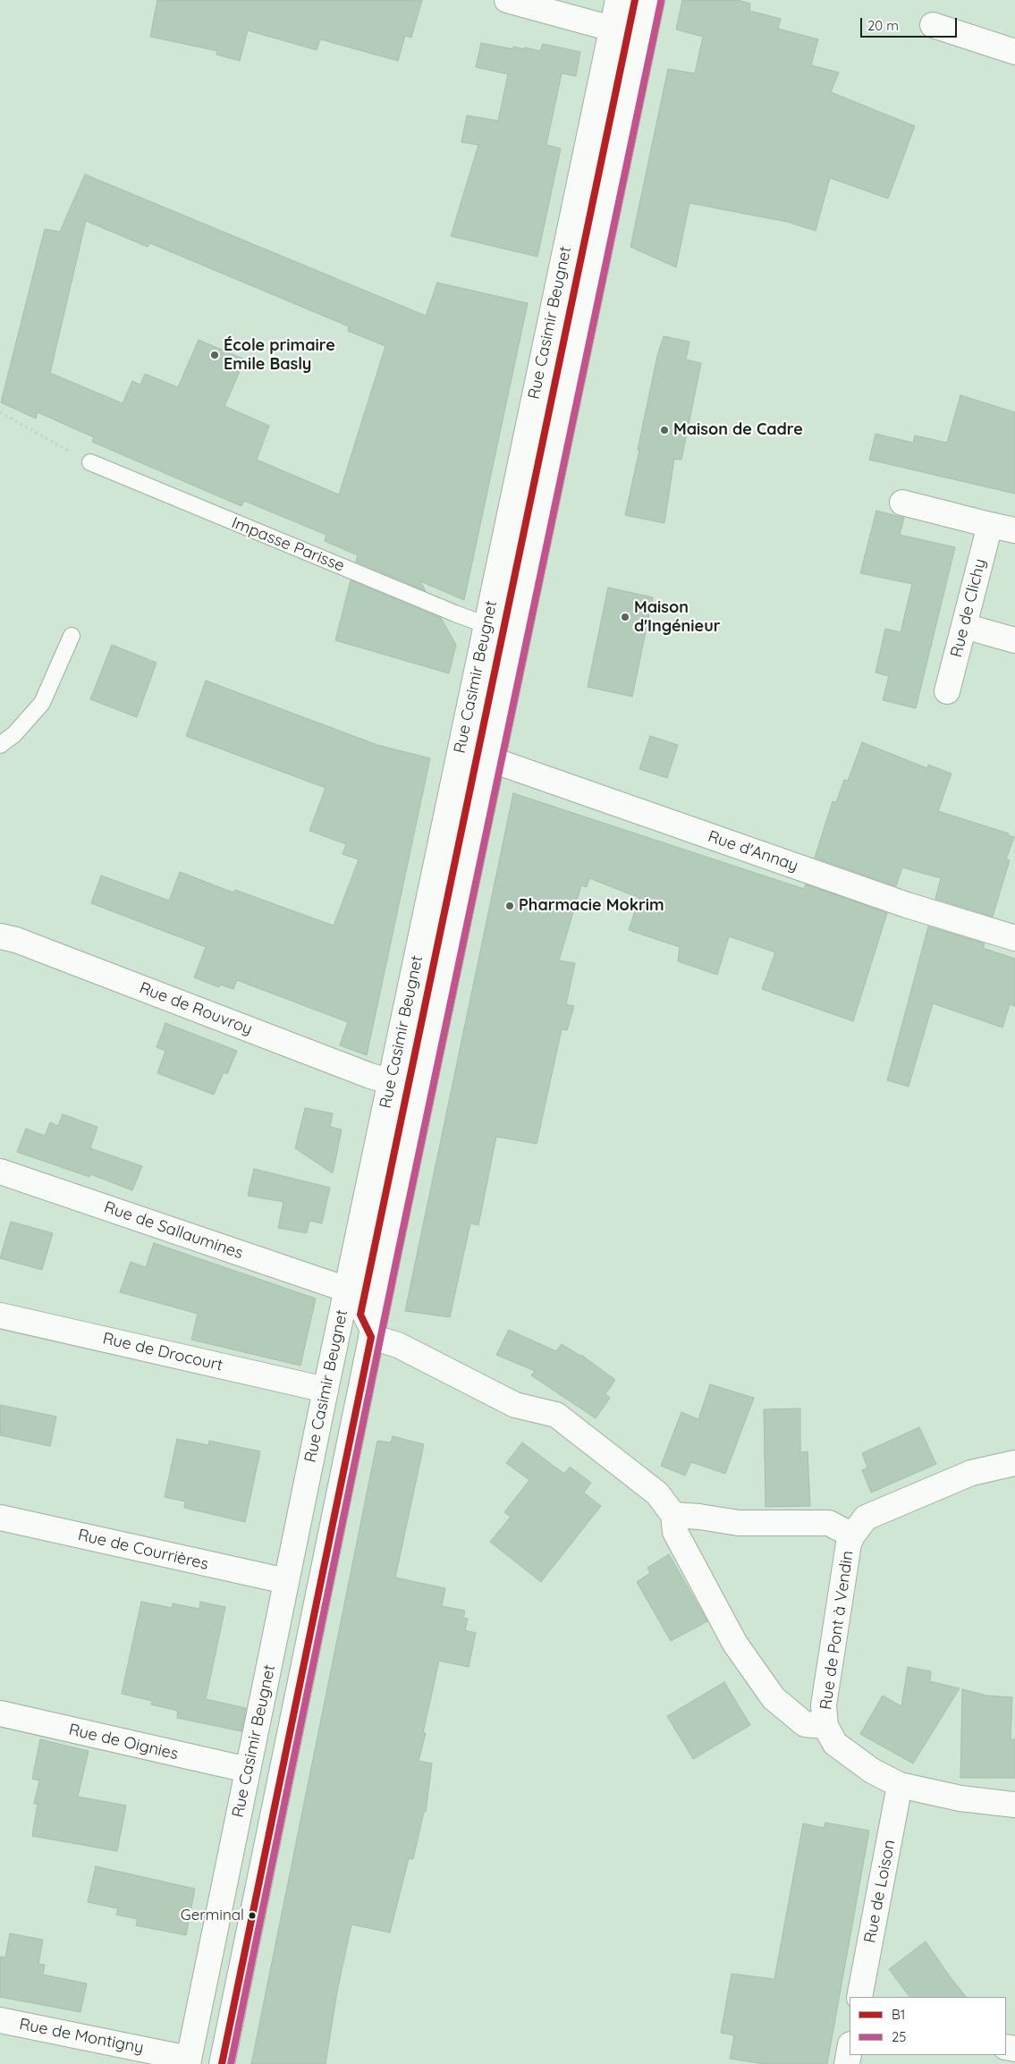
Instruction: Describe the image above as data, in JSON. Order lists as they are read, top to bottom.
{
  "streets": {
    "street": [
      "Rue Casimir Beugnet",
      "Rue de Clichy",
      "Rue d'Annay",
      "Rue de Rouvroy",
      "Rue de Sallaumines",
      "Rue de Drocourt",
      "Rue de Courrières",
      "Rue de Pont à Vendin",
      "Rue de Oignies",
      "Rue de Loison",
      "Rue de Montigny"
    ],
    "lane": ["Impasse Parisse"]
  },
  "crossings": [
    ["Rue Casimir Beugnet", "Impasse Parisse"],
    ["Rue Casimir Beugnet", "Rue de Rouvroy"],
    ["Rue Casimir Beugnet", "Rue de Sallaumines"],
    ["Rue Casimir Beugnet", "Rue de Drocourt"],
    ["Rue Casimir Beugnet", "Rue de Courrières"],
    ["Rue Casimir Beugnet", "Rue de Oignies"],
    ["Rue Casimir Beugnet", "Rue de Montigny"],
    ["Rue de Pont à Vendin", "Rue de Loison"]
  ],
  "places": [
    "École primaire Emile Basly",
    "Maison de Cadre",
    "Maison d'Ingénieur",
    "Pharmacie Mokrim",
    "Germinal"
  ],
  "lines": ["transit line B1", "transit line 25"],
  "legend": ["B1", "25"],
  "scale_bar": "20 m"
}
